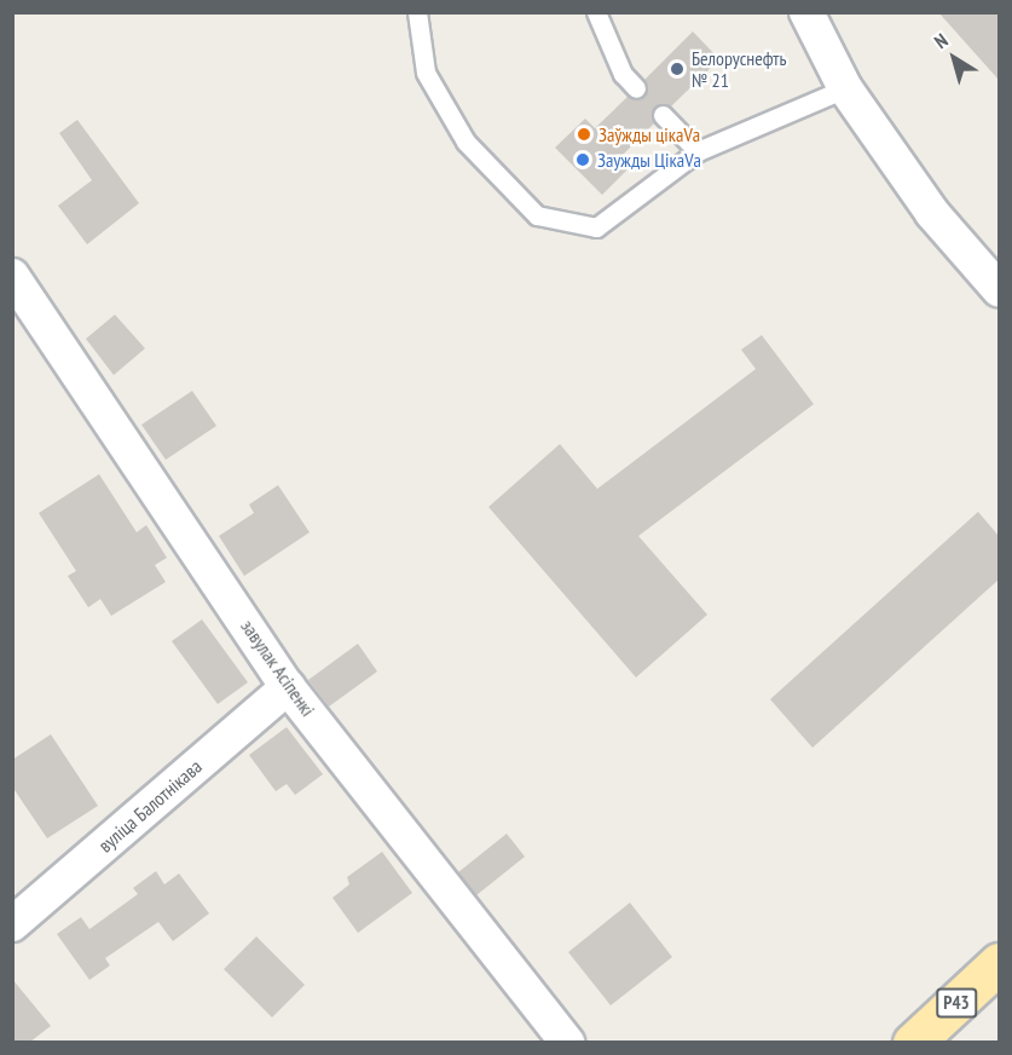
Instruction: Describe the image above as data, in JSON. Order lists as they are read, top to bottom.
{
  "streets": {
    "main road": ["Р43"],
    "street": ["завулак Асіпенкі", "вуліца Балотнікава"]
  },
  "crossings": [
    ["завулак Асіпенкі", "вуліца Балотнікава"]
  ],
  "places": ["Белоруснефть № 21", "Заўжды цікаVа", "Заужды ЦікаVа"],
  "north": "top left"
}
